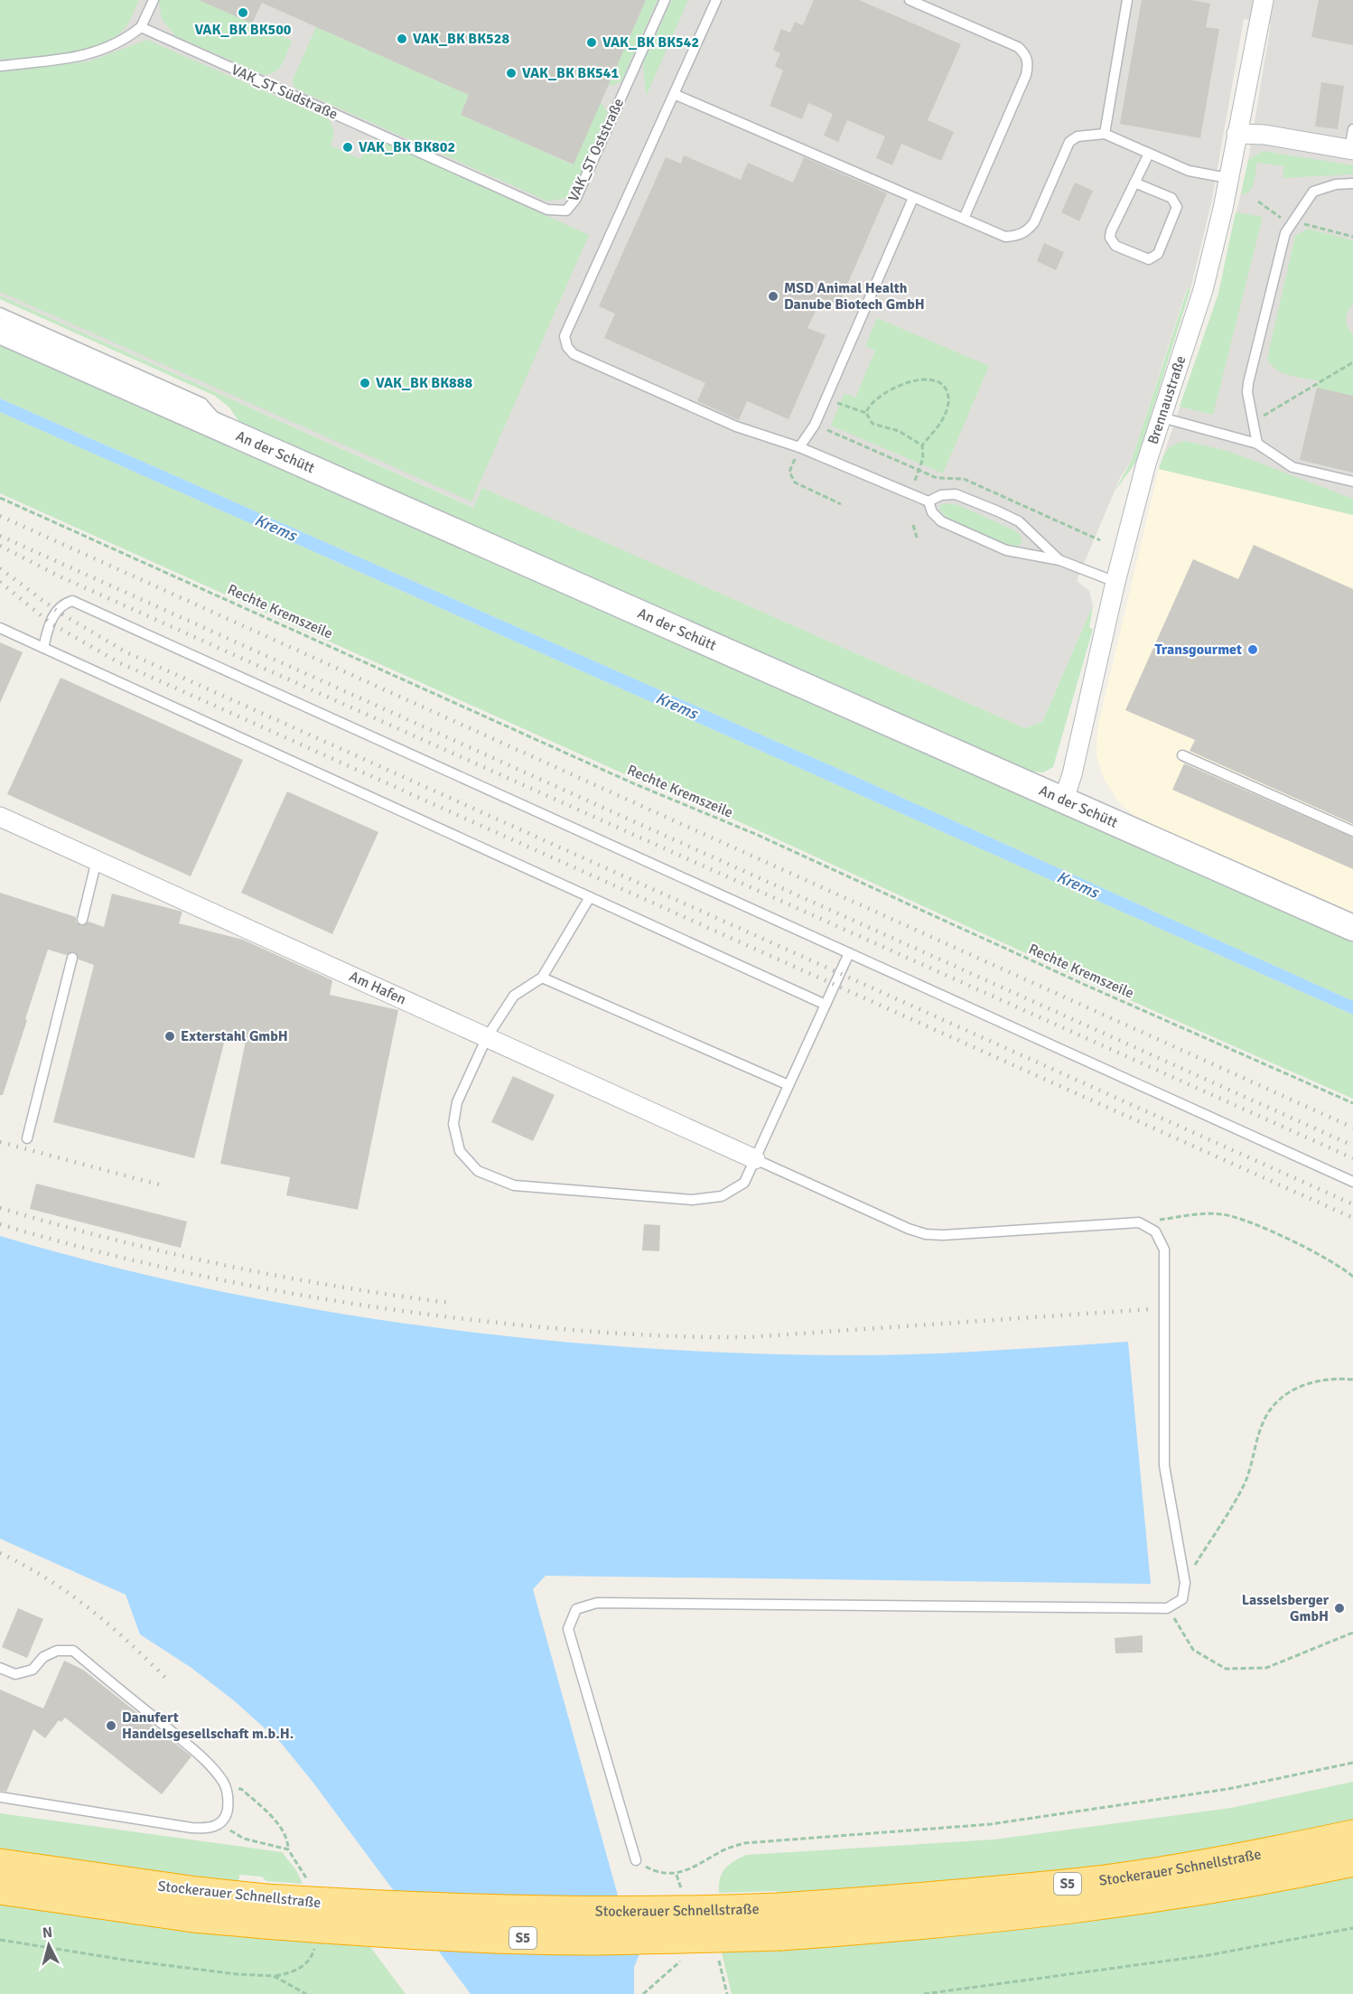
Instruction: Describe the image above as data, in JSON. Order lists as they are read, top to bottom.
{
  "streets": {
    "highway": ["Stockerauer Schnellstraße", "S5"],
    "street": ["Brennaustraße", "An der Schütt", "Am Hafen"],
    "lane": ["VAK_ST Südstraße", "VAK_ST Oststraße"],
    "path": ["Rechte Kremszeile"]
  },
  "crossings": [
    ["VAK_ST Südstraße", "VAK_ST Oststraße"],
    ["Brennaustraße", "An der Schütt"]
  ],
  "water": ["Krems"],
  "places": [
    "VAK_BK BK500",
    "VAK_BK BK528",
    "VAK_BK BK542",
    "VAK_BK BK541",
    "VAK_BK BK802",
    "MSD Animal Health Danube Biotech GmbH",
    "VAK_BK BK888",
    "Transgourmet",
    "Exterstahl GmbH",
    "Lasselsberger GmbH",
    "Danufert Handelsgesellschaft m.b.H."
  ],
  "north": "top"
}
